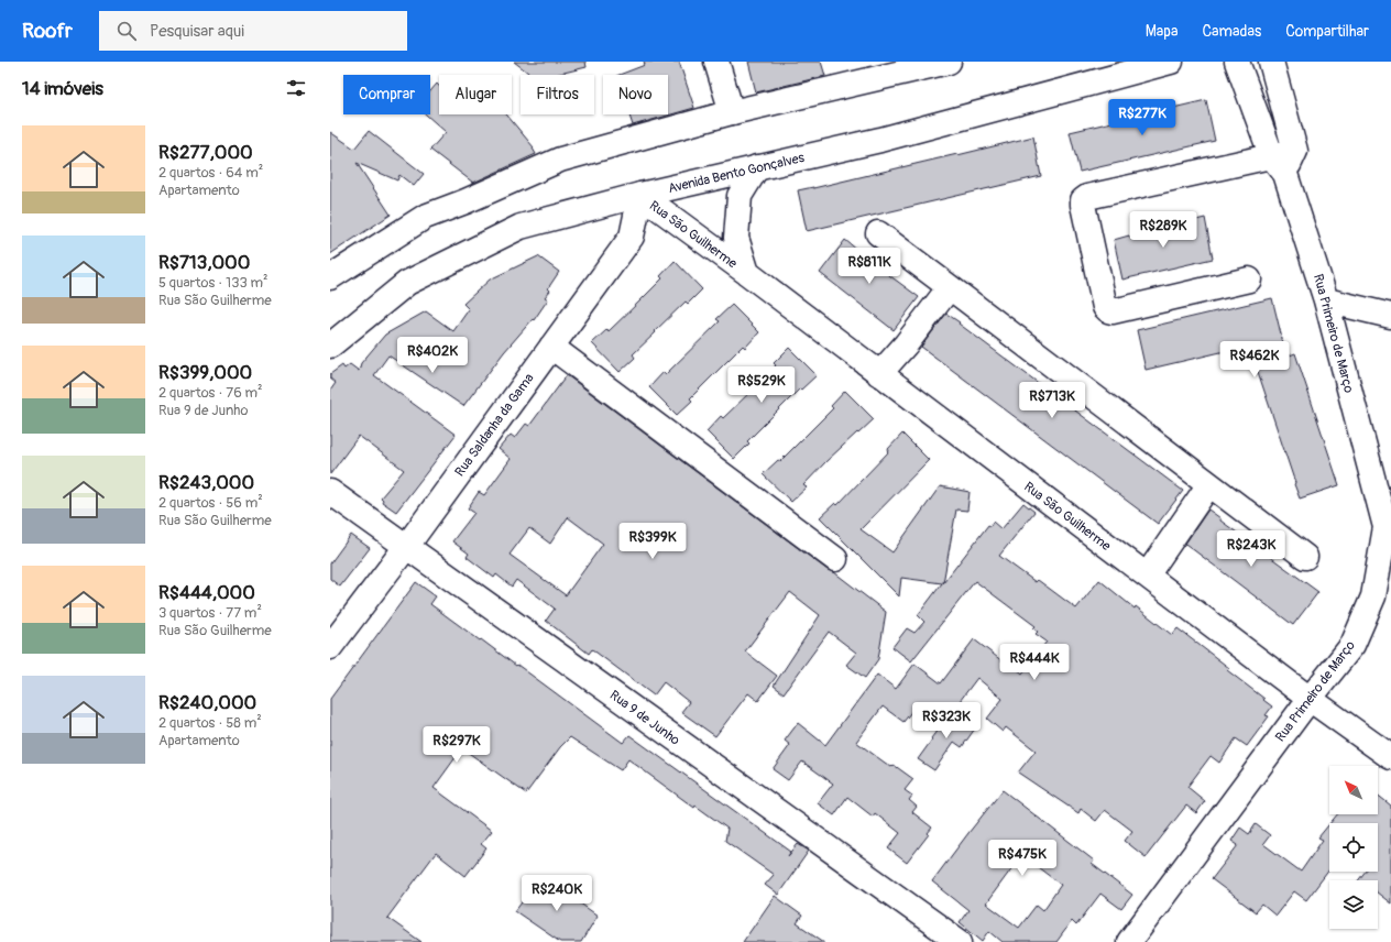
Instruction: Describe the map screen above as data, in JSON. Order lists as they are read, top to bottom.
{
  "streets": {
    "street": [
      "Avenida Bento Gonçalves",
      "Rua São Guilherme",
      "Rua Primeiro de Março",
      "Rua Saldanha da Gama",
      "Rua 9 de Junho"
    ]
  },
  "crossings": [
    ["Avenida Bento Gonçalves", "Rua São Guilherme"],
    ["Avenida Bento Gonçalves", "Rua Saldanha da Gama"],
    ["Rua São Guilherme", "Rua Primeiro de Março"],
    ["Rua São Guilherme", "Rua Saldanha da Gama"],
    ["Rua Saldanha da Gama", "Rua 9 de Junho"]
  ],
  "north": "top left",
  "page": {
    "header": "Roofr",
    "search": "Pesquisar aqui",
    "nav": ["Mapa", "Camadas", "Compartilhar"],
    "heading": "14 imóveis",
    "chip": [
      "Comprar",
      "Alugar",
      "Filtros",
      "Novo"
    ],
    "price": [
      "R$277K",
      "R$289K",
      "R$811K",
      "R$402K",
      "R$462K",
      "R$529K",
      "R$713K",
      "R$399K",
      "R$243K",
      "R$444K",
      "R$323K",
      "R$297K",
      "R$475K",
      "R$240K"
    ],
    "list": [
      {
        "name": "R$277,000",
        "note": "2 quartos · 64 m² · Apartamento"
      },
      {
        "name": "R$713,000",
        "note": "5 quartos · 133 m² · Rua São Guilherme"
      },
      {
        "name": "R$399,000",
        "note": "2 quartos · 76 m² · Rua 9 de Junho"
      },
      {
        "name": "R$243,000",
        "note": "2 quartos · 56 m² · Rua São Guilherme"
      },
      {
        "name": "R$444,000",
        "note": "3 quartos · 77 m² · Rua São Guilherme"
      },
      {
        "name": "R$240,000",
        "note": "2 quartos · 58 m² · Apartamento"
      }
    ]
  }
}
